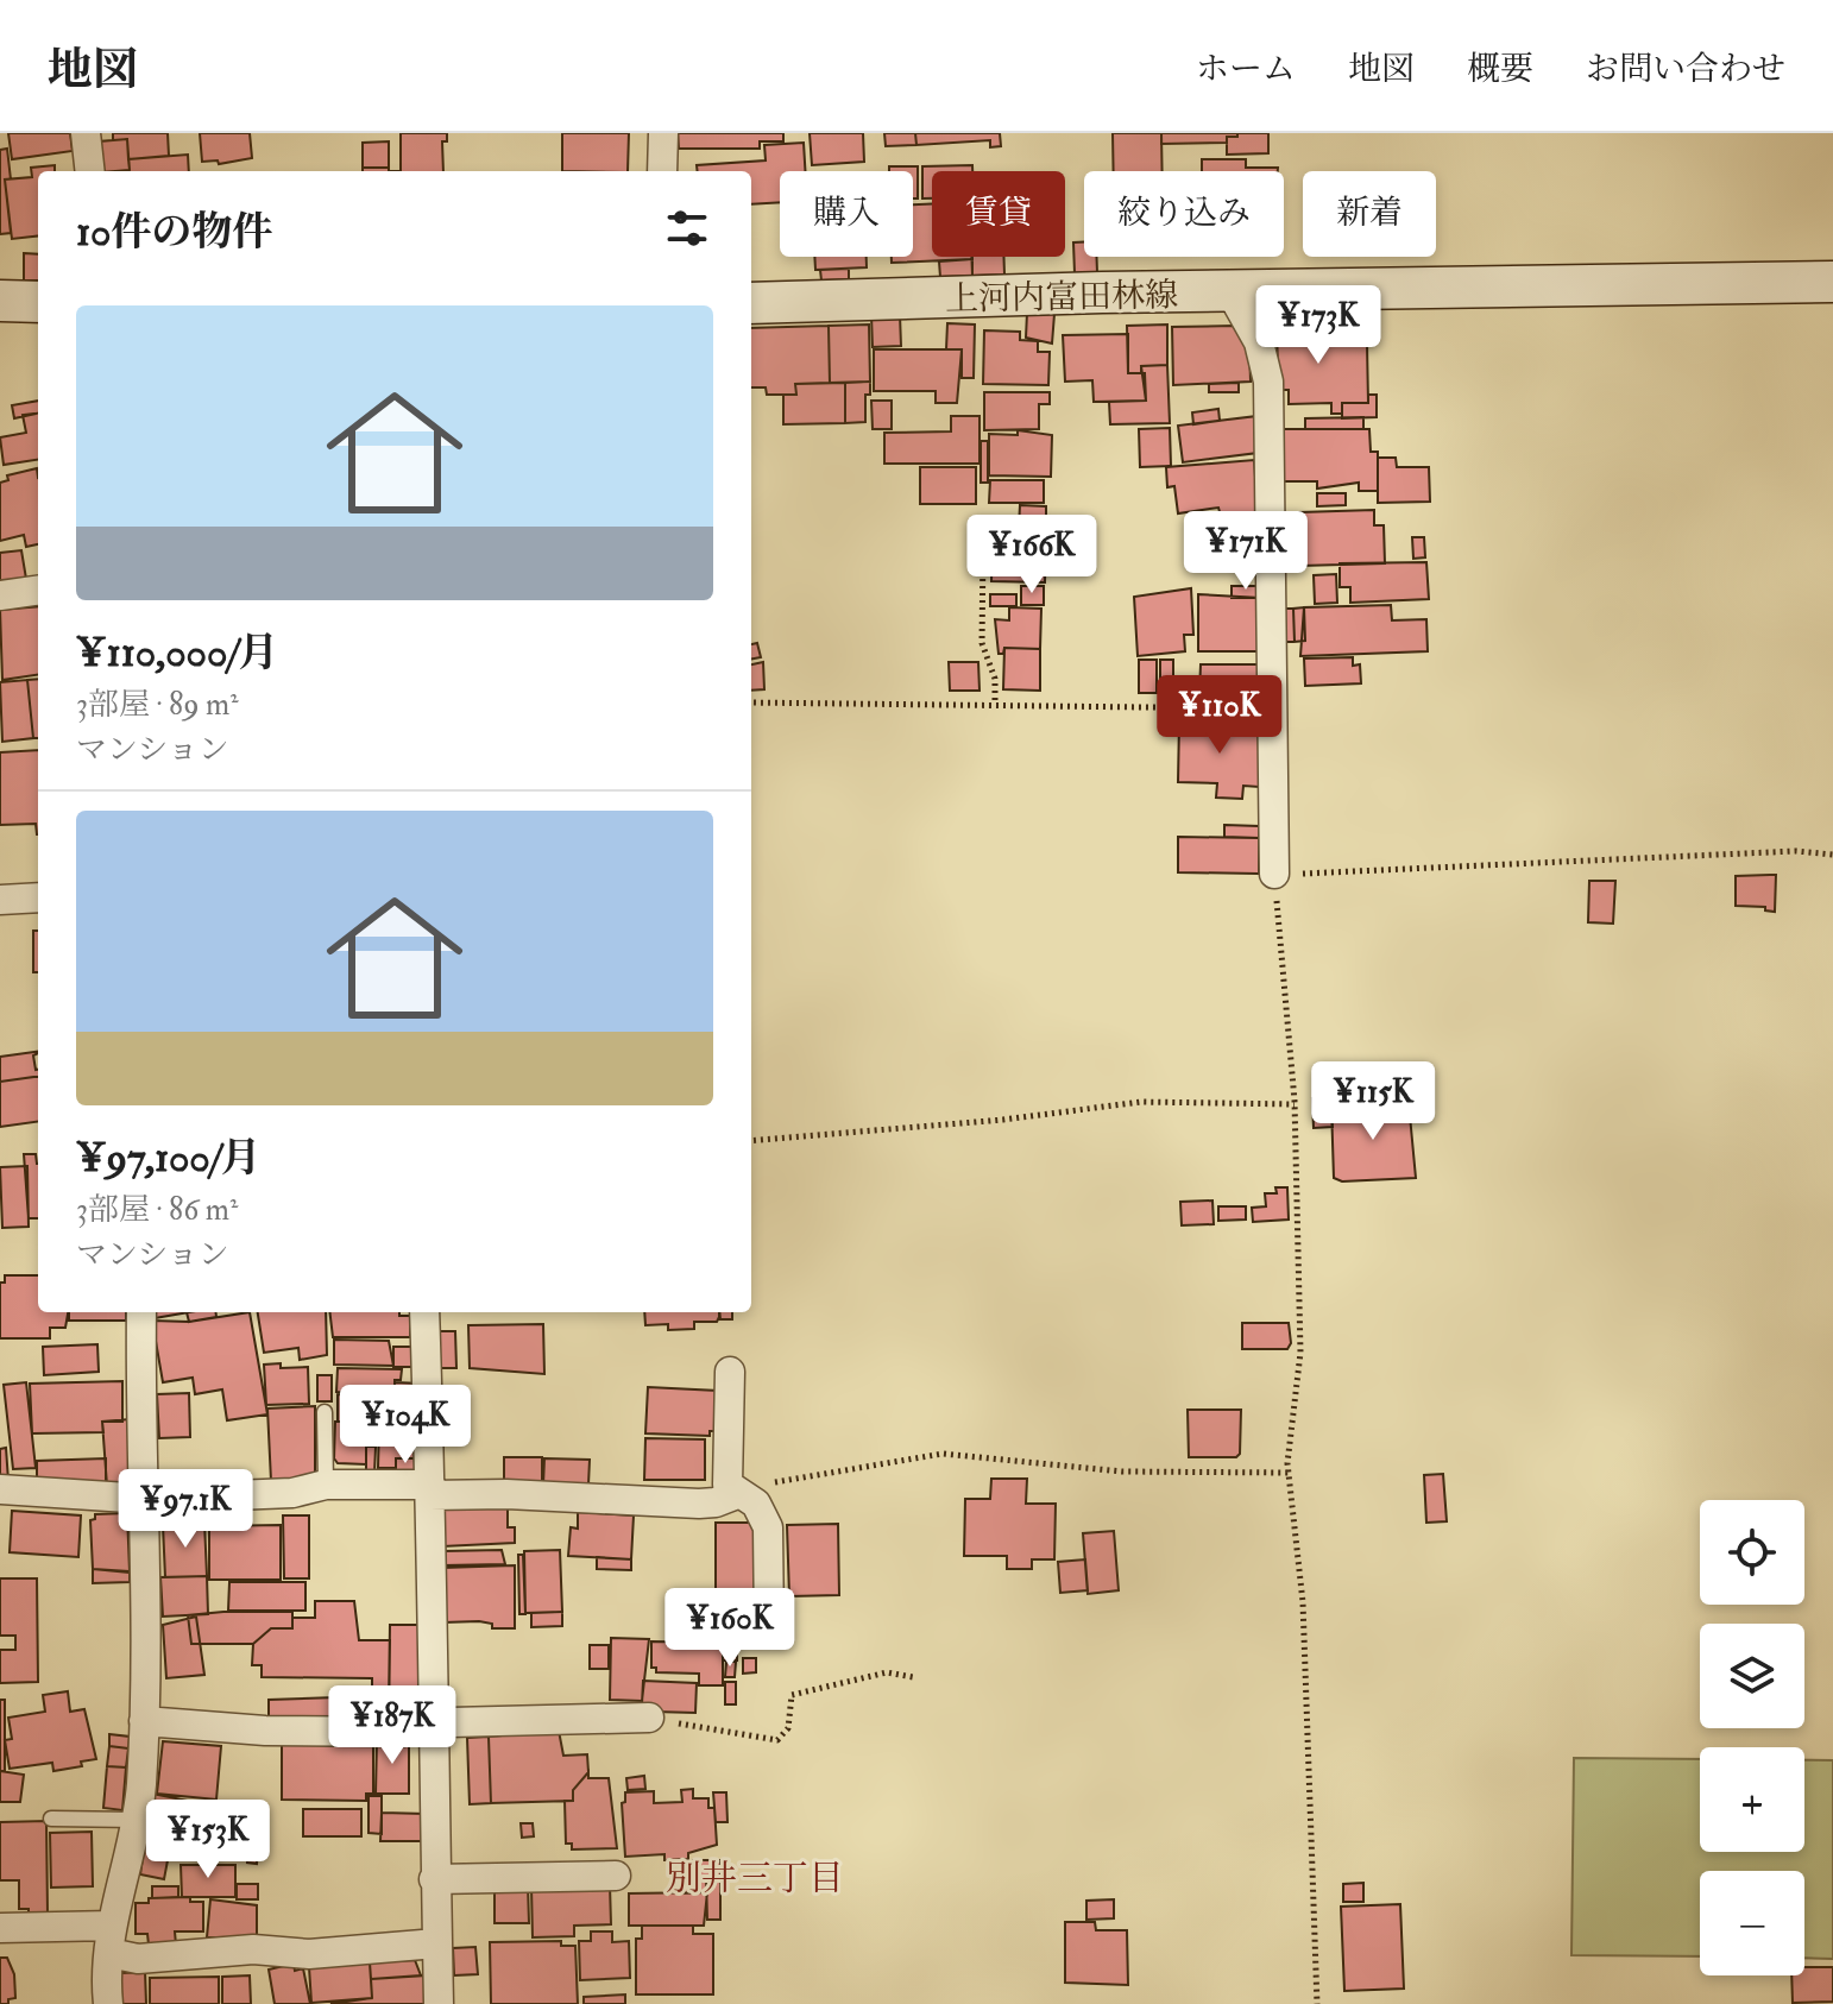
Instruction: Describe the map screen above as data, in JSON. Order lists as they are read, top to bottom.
{
  "streets": {
    "main road": ["上河内富田林線"]
  },
  "districts": ["別井三丁目"],
  "page": {
    "header": "地図",
    "nav": [
      "ホーム",
      "地図",
      "概要",
      "お問い合わせ"
    ],
    "chip": [
      "購入",
      "賃貸",
      "絞り込み",
      "新着"
    ],
    "heading": "10件の物件",
    "price": [
      "¥173K",
      "¥171K",
      "¥166K",
      "¥110K",
      "¥115K",
      "¥104K",
      "¥97.1K",
      "¥160K",
      "¥187K",
      "¥153K"
    ],
    "list": [
      {
        "name": "¥110,000/月",
        "note": "3部屋 · 89 m² · マンション"
      },
      {
        "name": "¥97,100/月",
        "note": "3部屋 · 86 m² · マンション"
      }
    ],
    "map_buttons": ["+", "−"]
  }
}
